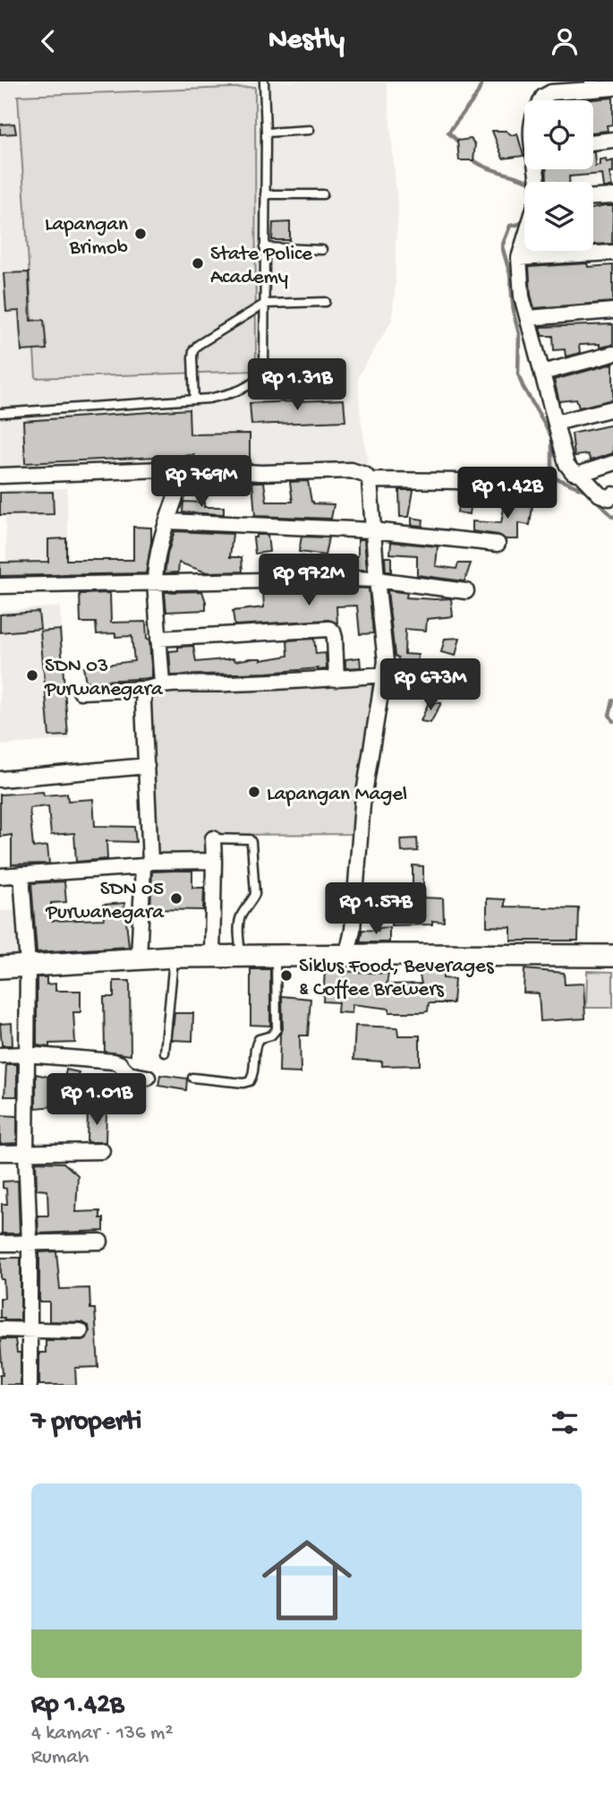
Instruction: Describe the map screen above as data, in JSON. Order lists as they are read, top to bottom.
{
  "places": [
    "Lapangan Brimob",
    "State Police Academy",
    "SDN 03 Purwanegara",
    "Lapangan Magel",
    "SDN 05 Purwanegara",
    "Siklus Food, Beverages & Coffee Brewers"
  ],
  "page": {
    "header": "Nestly",
    "price": [
      "Rp 1.31B",
      "Rp 769M",
      "Rp 1.42B",
      "Rp 972M",
      "Rp 673M",
      "Rp 1.57B",
      "Rp 1.01B"
    ],
    "heading": "7 properti",
    "list": [
      {
        "name": "Rp 1.42B",
        "note": "4 kamar · 136 m² · Rumah"
      }
    ]
  }
}
